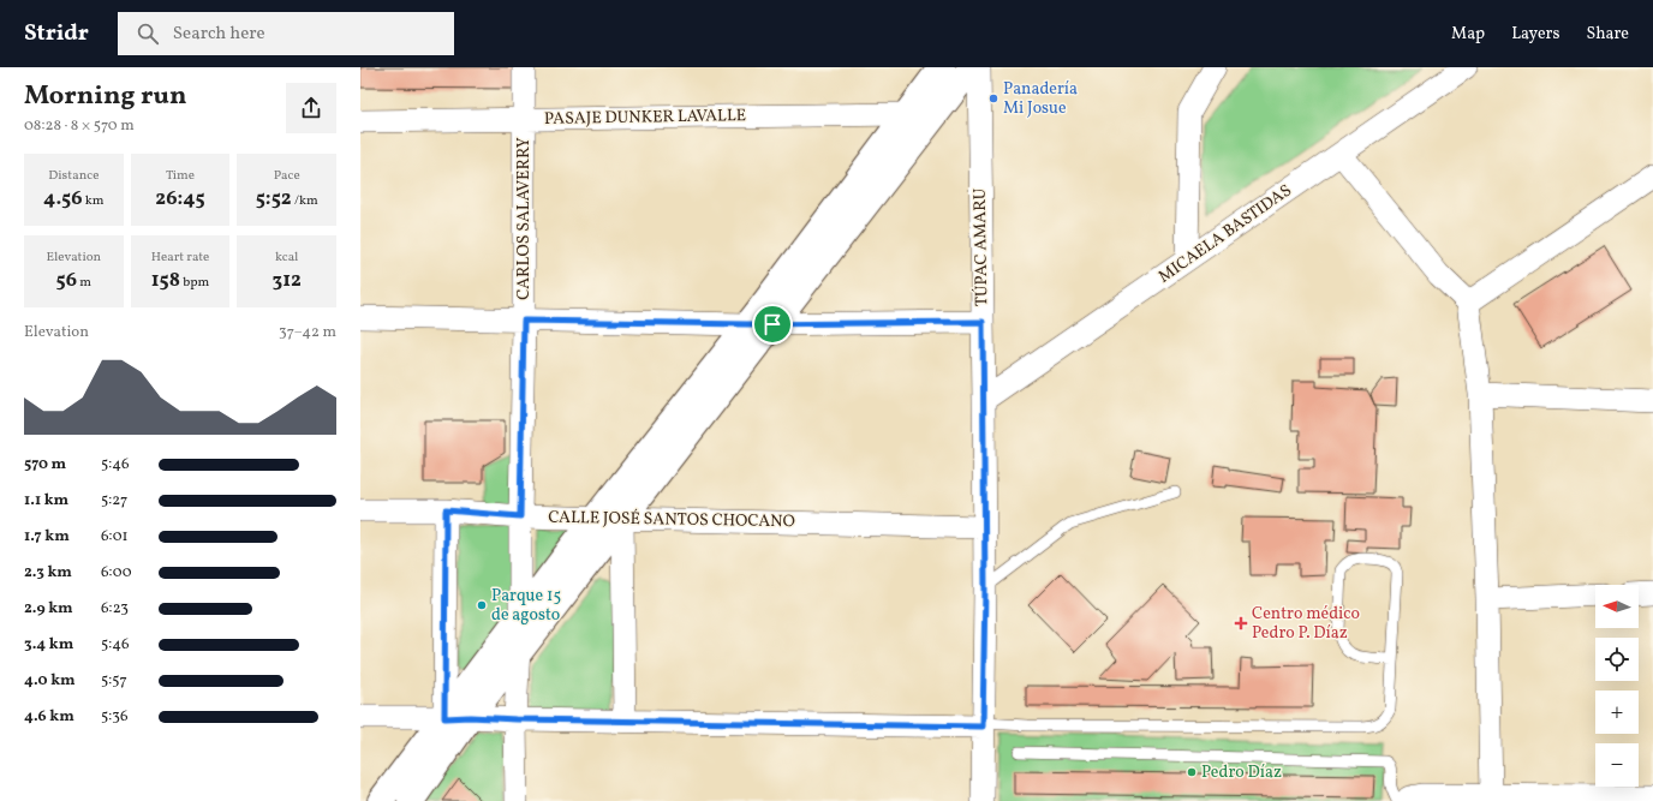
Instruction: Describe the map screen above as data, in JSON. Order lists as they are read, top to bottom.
{
  "streets": {
    "street": [
      "PASAJE DUNKER LAVALLE",
      "CARLOS SALAVERRY",
      "MICAELA BASTIDAS",
      "TÚPAC AMARU",
      "CALLE JOSÉ SANTOS CHOCANO"
    ]
  },
  "crossings": [
    ["PASAJE DUNKER LAVALLE", "CARLOS SALAVERRY"],
    ["CARLOS SALAVERRY", "CALLE JOSÉ SANTOS CHOCANO"],
    ["MICAELA BASTIDAS", "TÚPAC AMARU"],
    ["TÚPAC AMARU", "CALLE JOSÉ SANTOS CHOCANO"]
  ],
  "places": {
    "other": ["Panadería Mi Josue", "Parque 15 de agosto", "Pedro Díaz"],
    "health": ["Centro médico Pedro P. Díaz"]
  },
  "north": "left",
  "page": {
    "header": "Stridr",
    "search": "Search here",
    "nav": ["Map", "Layers", "Share"],
    "heading": ["Morning run", "08:28 · 8 × 570 m"],
    "stats": [
      ["Distance", "4.56 km"],
      ["Time", "26:45"],
      ["Pace", "5:52 /km"],
      ["Elevation", "56 m"],
      ["Heart rate", "158 bpm"],
      ["kcal", "312"]
    ],
    "chart": ["Elevation", "37–42 m"],
    "list": [
      {
        "name": "570 m",
        "note": "5:46"
      },
      {
        "name": "1.1 km",
        "note": "5:27"
      },
      {
        "name": "1.7 km",
        "note": "6:01"
      },
      {
        "name": "2.3 km",
        "note": "6:00"
      },
      {
        "name": "2.9 km",
        "note": "6:23"
      },
      {
        "name": "3.4 km",
        "note": "5:46"
      },
      {
        "name": "4.0 km",
        "note": "5:57"
      },
      {
        "name": "4.6 km",
        "note": "5:36"
      }
    ],
    "map_buttons": ["+", "−"]
  }
}
